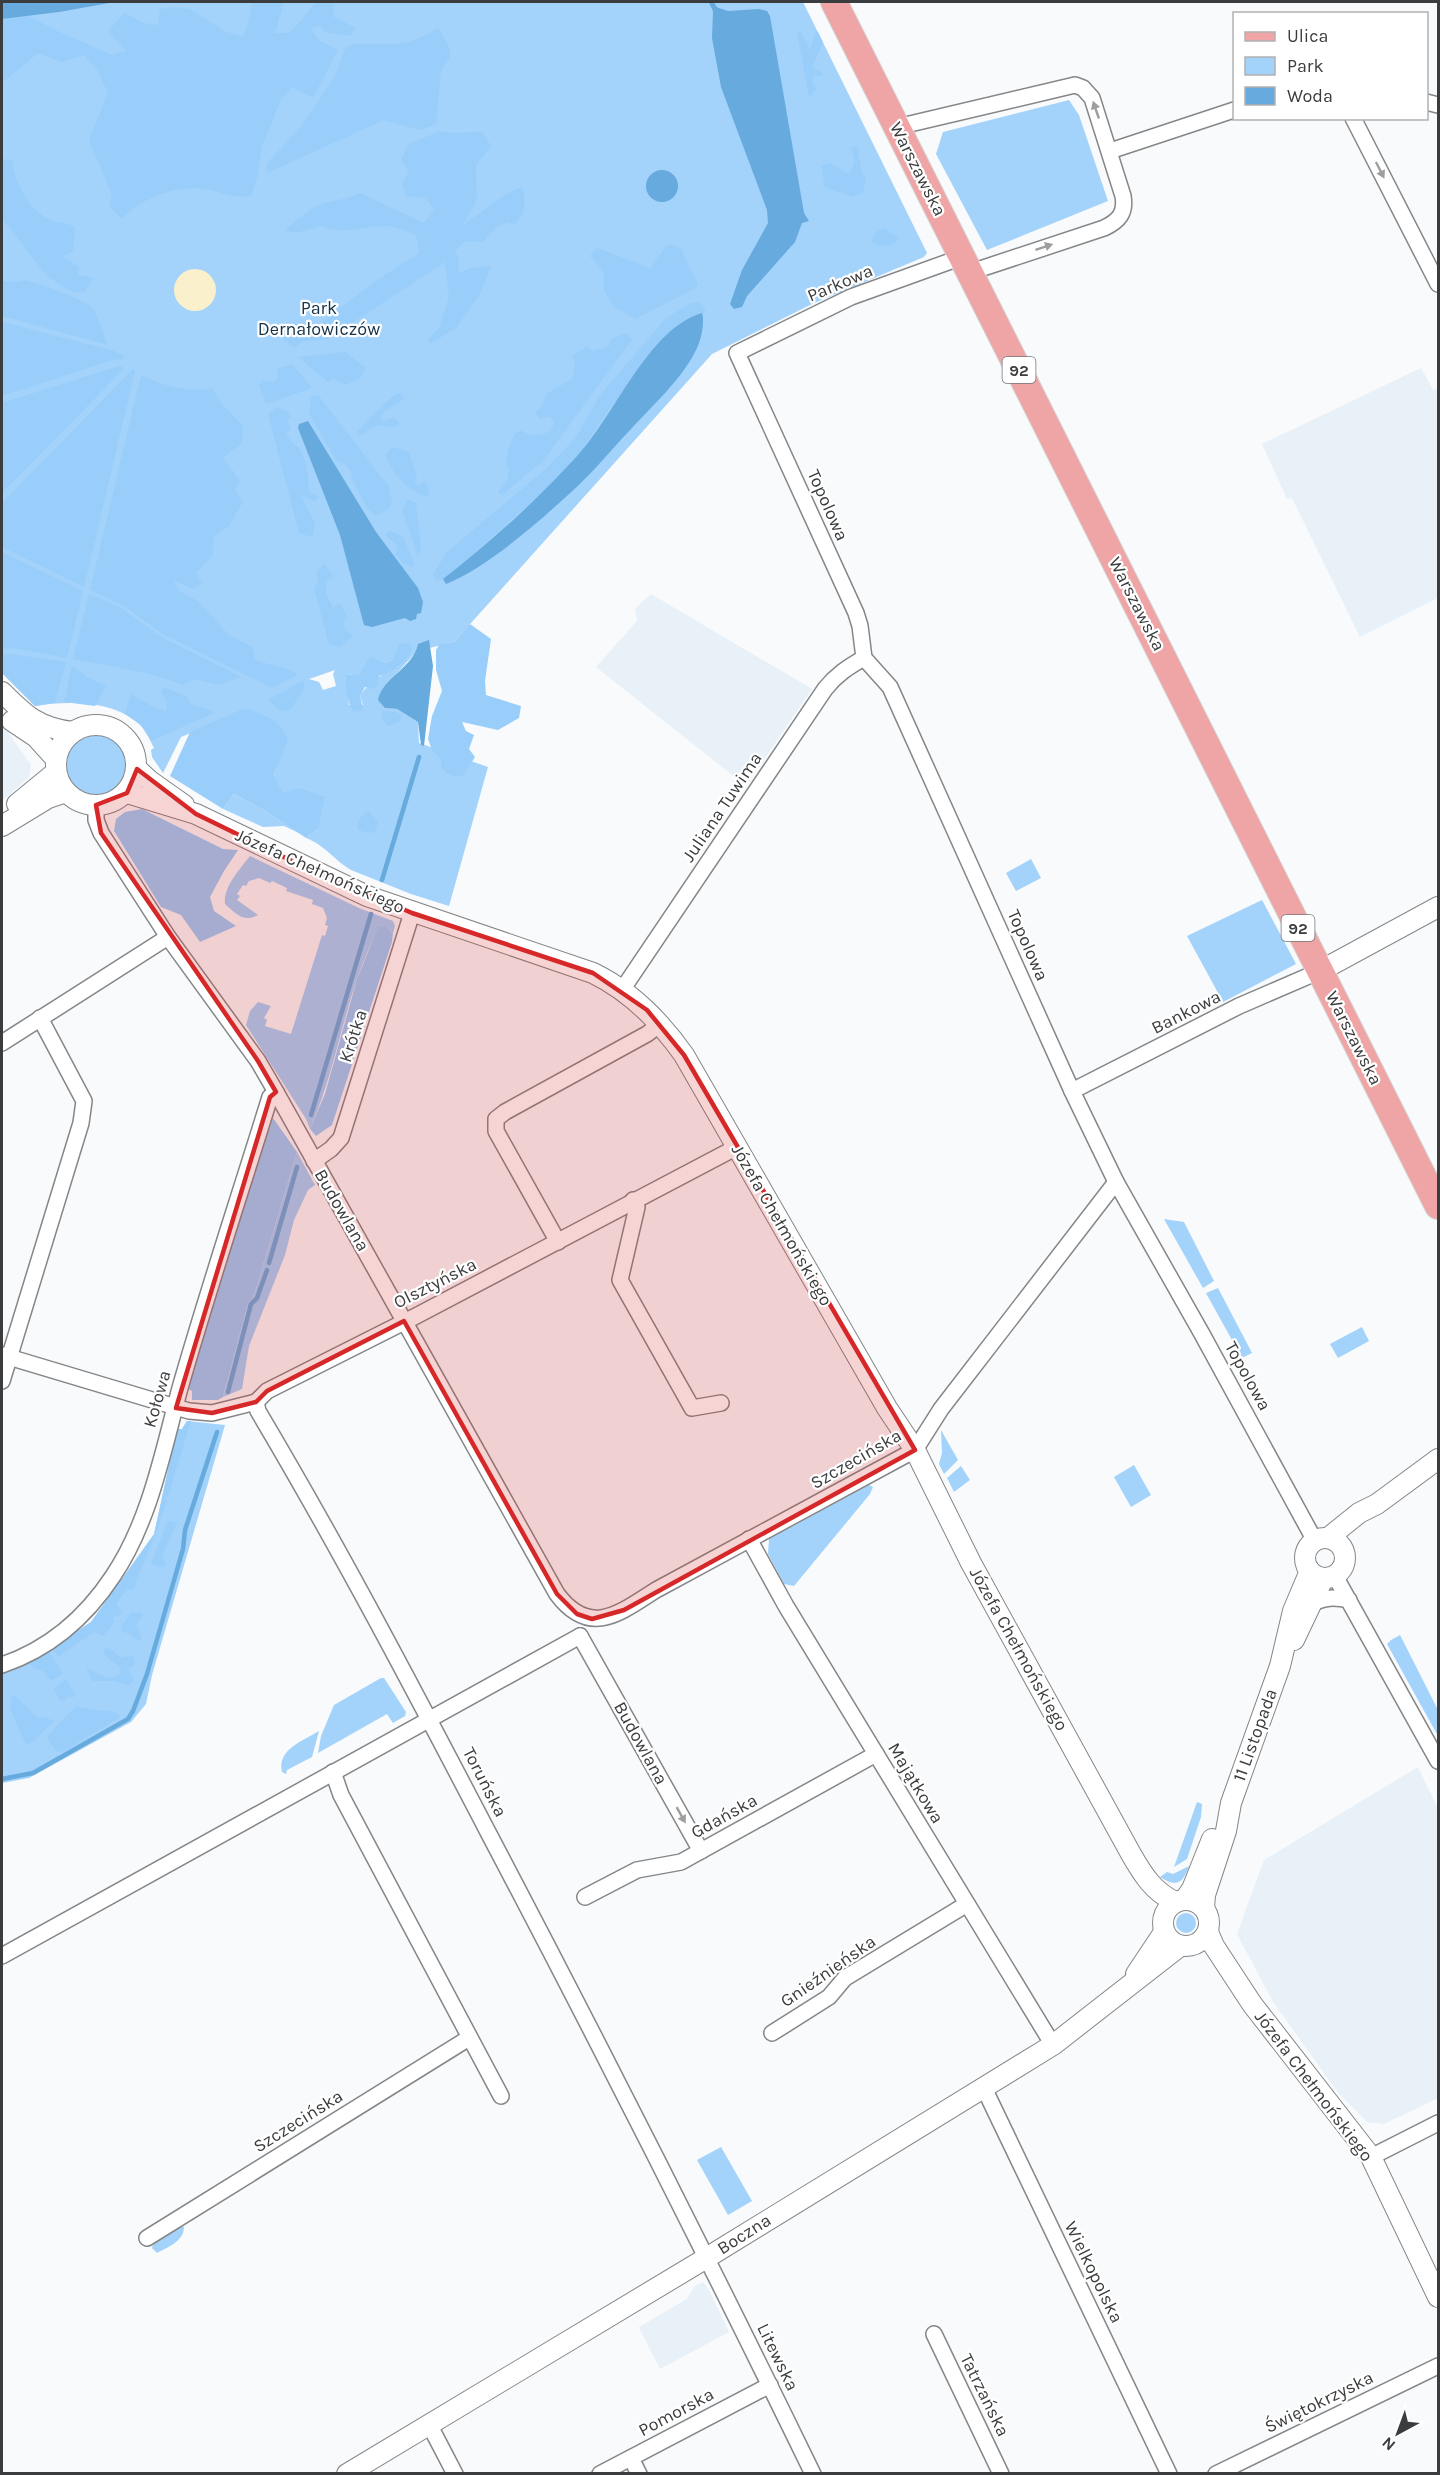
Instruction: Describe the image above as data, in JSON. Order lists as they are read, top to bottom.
{
  "streets": {
    "main road": ["Warszawska", "92"],
    "street": [
      "Parkowa",
      "Topolowa",
      "Juliana Tuwima",
      "Józefa Chełmońskiego",
      "Bankowa",
      "Krótka",
      "Budowlana",
      "Olsztyńska",
      "Kołowa",
      "Szczecińska",
      "11 Listopada",
      "Toruńska",
      "Majątkowa",
      "Gdańska",
      "Gnieźnieńska",
      "Boczna",
      "Wielkopolska",
      "Litewska",
      "Tatrzańska",
      "Świętokrzyska",
      "Pomorska"
    ]
  },
  "crossings": [
    ["Warszawska", "Parkowa"],
    ["Warszawska", "Bankowa"],
    ["Parkowa", "Topolowa"],
    ["Topolowa", "Juliana Tuwima"],
    ["Topolowa", "Bankowa"],
    ["Topolowa", "Szczecińska"],
    ["Topolowa", "11 Listopada"],
    ["Juliana Tuwima", "Józefa Chełmońskiego"],
    ["Józefa Chełmońskiego", "Krótka"],
    ["Józefa Chełmońskiego", "Budowlana"],
    ["Józefa Chełmońskiego", "Olsztyńska"],
    ["Józefa Chełmońskiego", "Szczecińska"],
    ["Józefa Chełmońskiego", "11 Listopada"],
    ["Józefa Chełmońskiego", "Boczna"],
    ["Krótka", "Budowlana"],
    ["Budowlana", "Olsztyńska"],
    ["Budowlana", "Kołowa"],
    ["Budowlana", "Szczecińska"],
    ["Budowlana", "Gdańska"],
    ["Olsztyńska", "Toruńska"],
    ["Szczecińska", "Majątkowa"],
    ["11 Listopada", "Boczna"],
    ["Toruńska", "Boczna"],
    ["Toruńska", "Litewska"],
    ["Majątkowa", "Gdańska"],
    ["Majątkowa", "Gnieźnieńska"],
    ["Majątkowa", "Boczna"],
    ["Boczna", "Wielkopolska"],
    ["Boczna", "Litewska"],
    ["Litewska", "Pomorska"]
  ],
  "parks": ["Park Dernałowiczów"],
  "legend": ["Ulica", "Park", "Woda"],
  "north": "bottom left"
}
